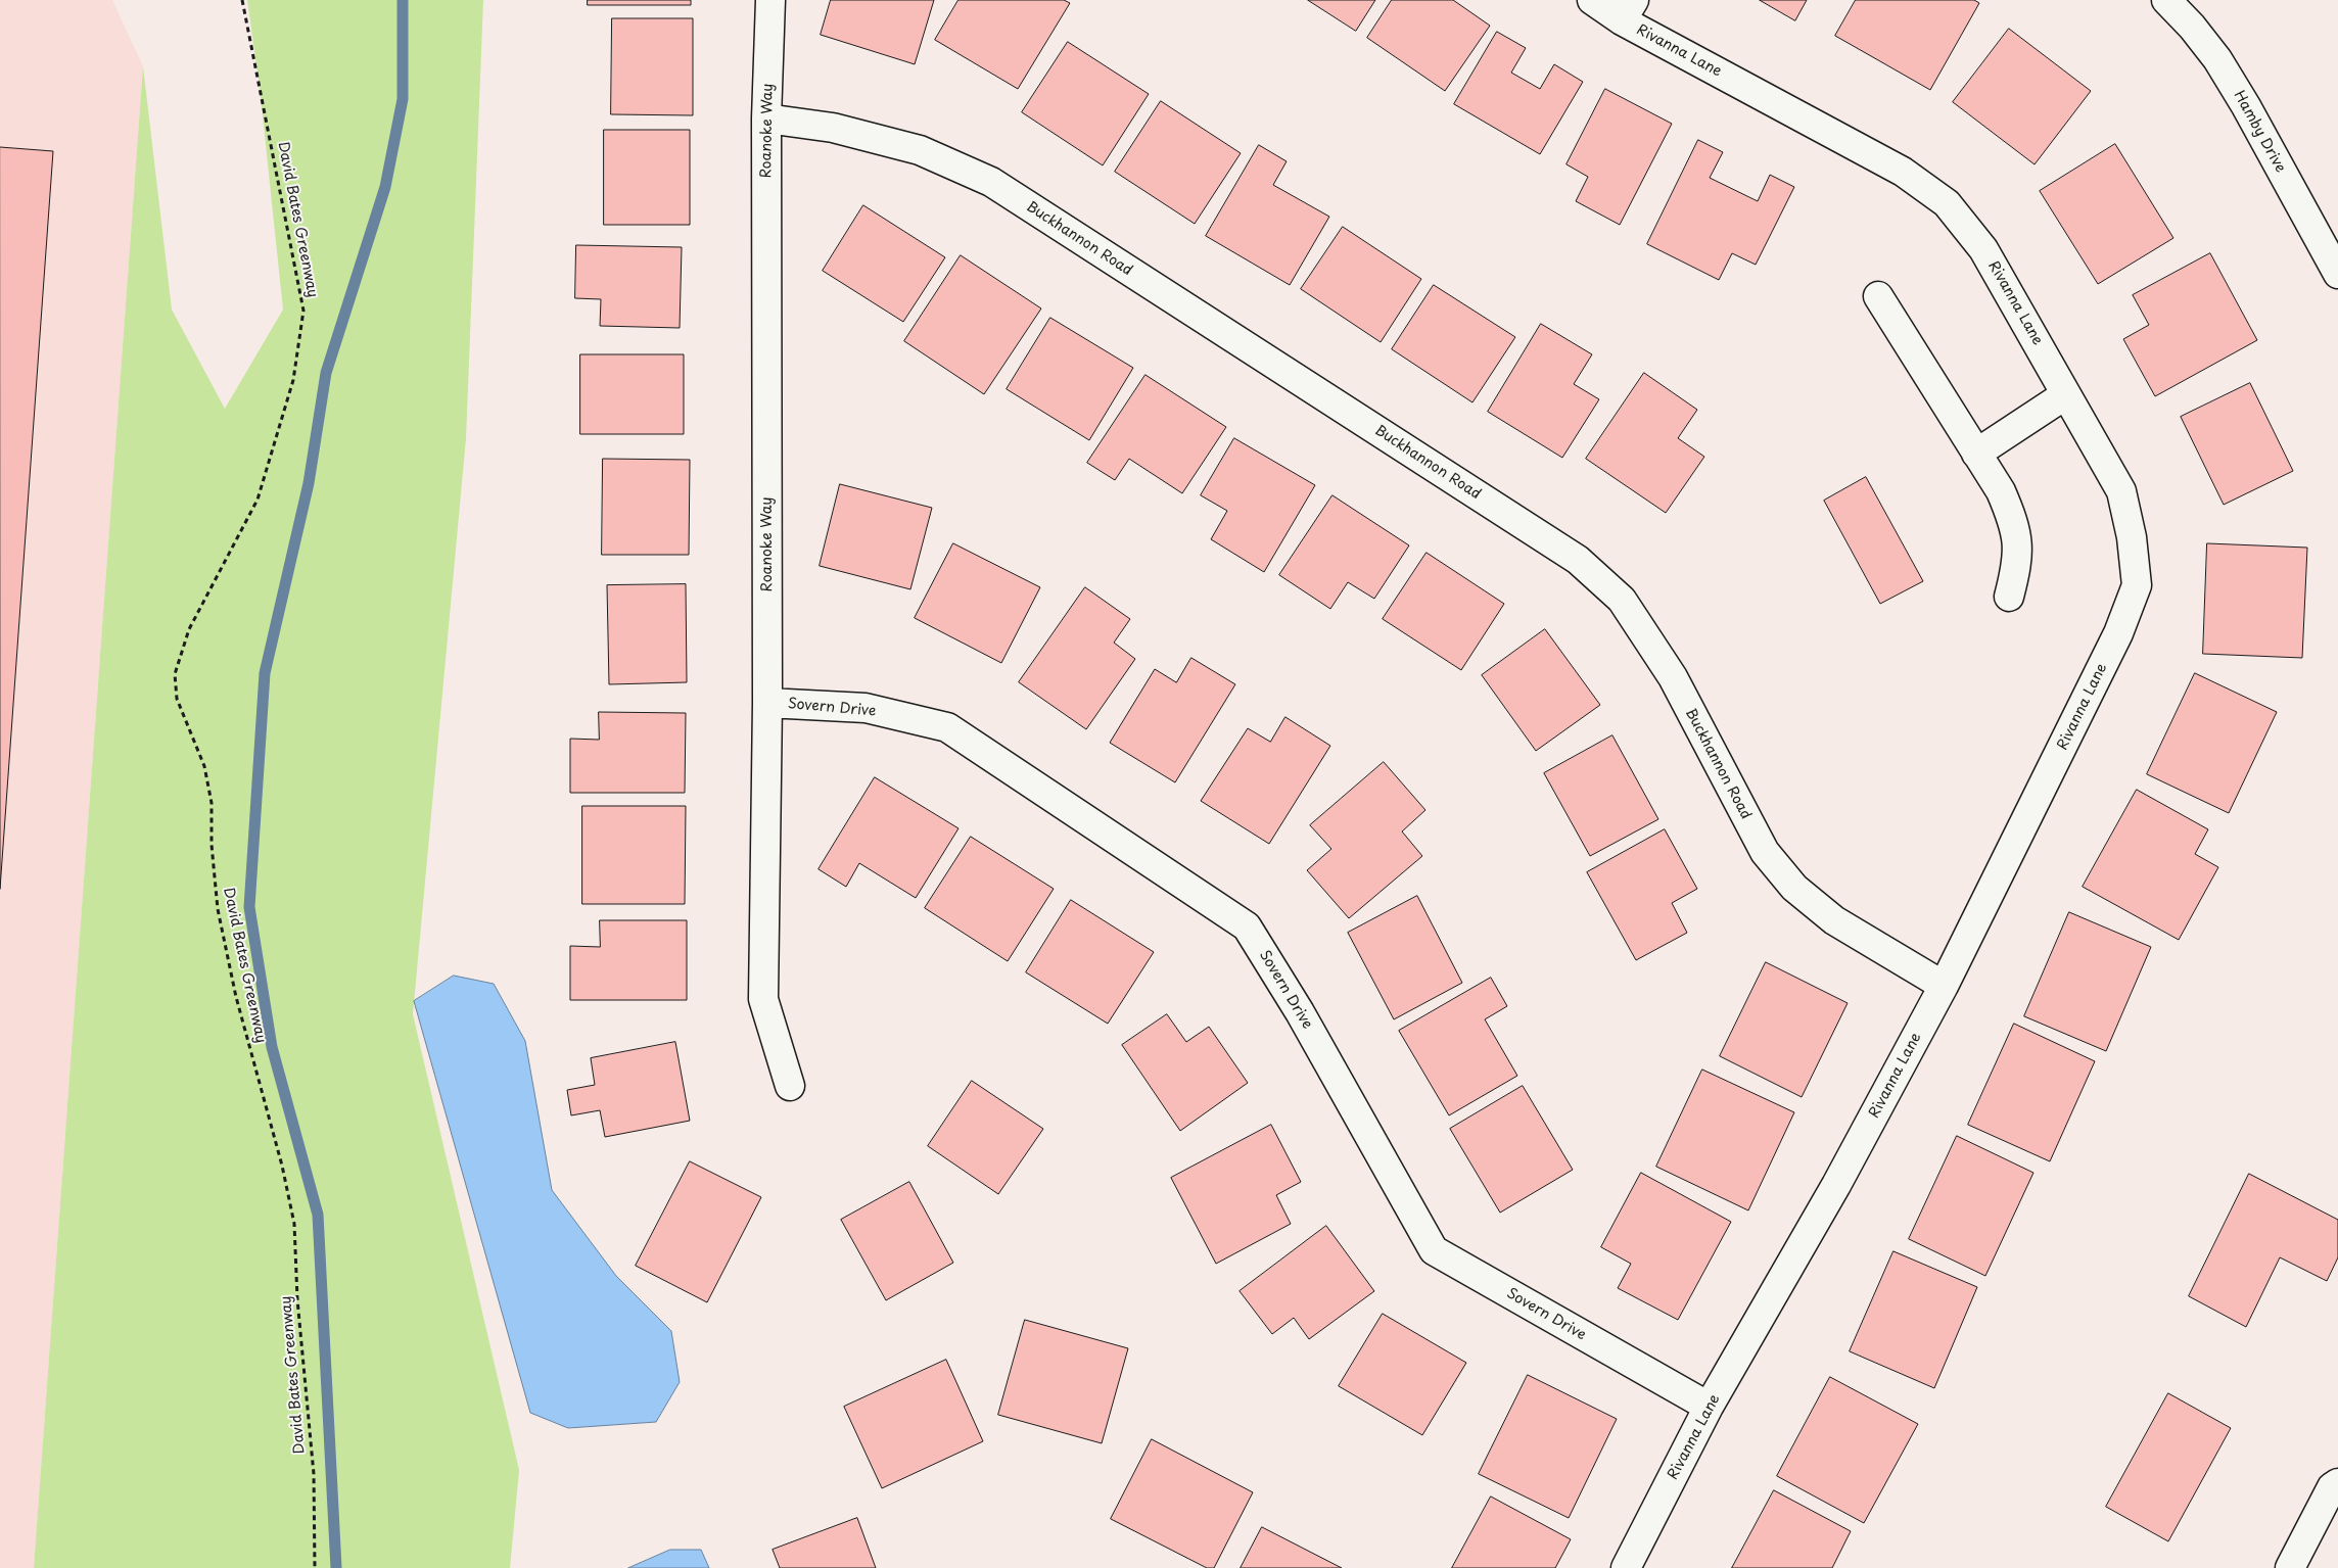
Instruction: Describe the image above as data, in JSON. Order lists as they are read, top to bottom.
{
  "streets": {
    "street": [
      "Rivanna Lane",
      "Roanoke Way",
      "Hamby Drive",
      "Buckhannon Road",
      "Sovern Drive"
    ],
    "path": ["David Bates Greenway"]
  },
  "crossings": [
    ["Rivanna Lane", "Buckhannon Road"],
    ["Rivanna Lane", "Sovern Drive"],
    ["Roanoke Way", "Buckhannon Road"],
    ["Roanoke Way", "Sovern Drive"]
  ]
}
